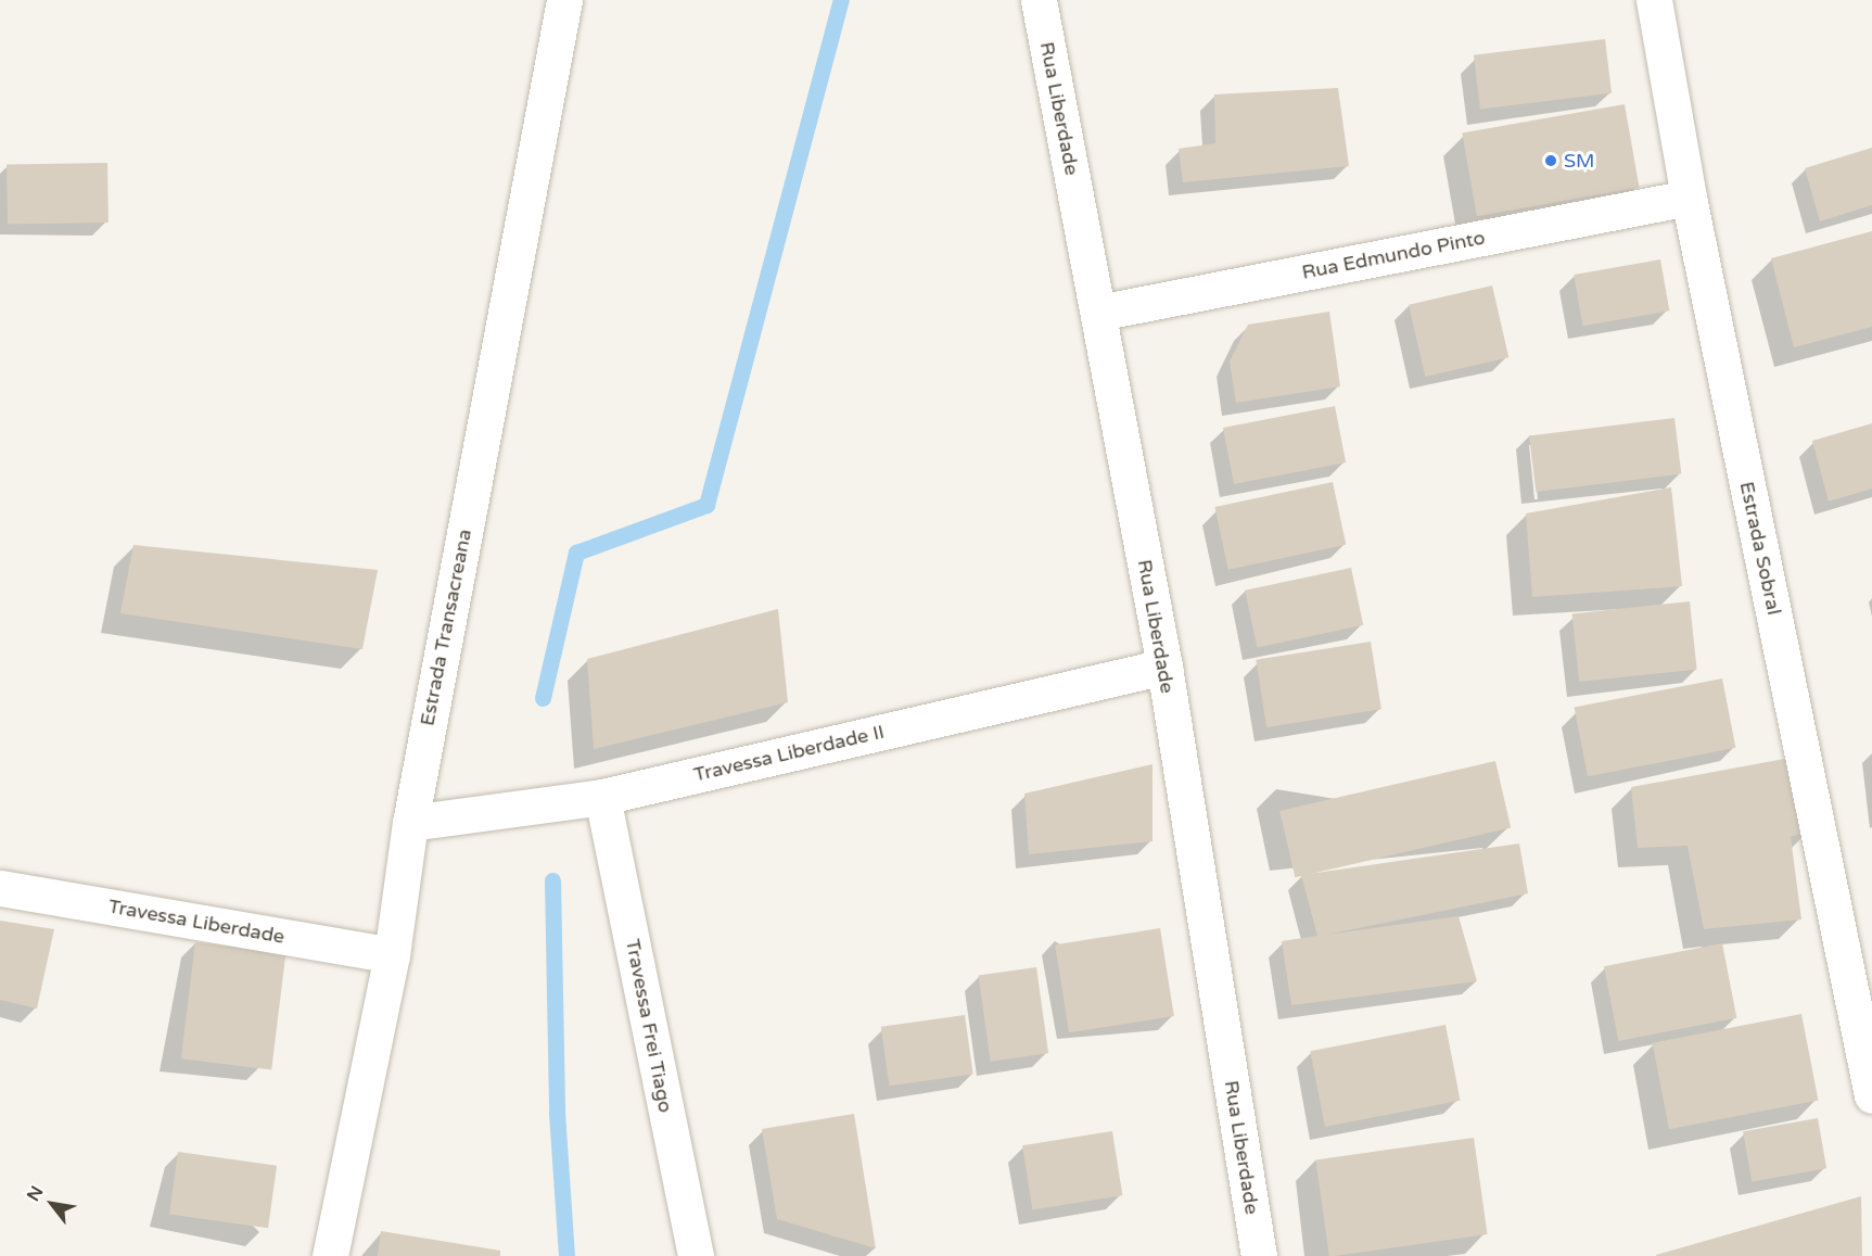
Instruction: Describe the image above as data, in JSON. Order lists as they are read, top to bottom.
{
  "streets": {
    "street": [
      "Rua Liberdade",
      "Rua Edmundo Pinto",
      "Estrada Sobral",
      "Estrada Transacreana",
      "Travessa Liberdade II",
      "Travessa Liberdade",
      "Travessa Frei Tiago"
    ]
  },
  "crossings": [
    ["Rua Liberdade", "Rua Edmundo Pinto"],
    ["Rua Liberdade", "Travessa Liberdade II"],
    ["Rua Edmundo Pinto", "Estrada Sobral"],
    ["Estrada Transacreana", "Travessa Liberdade II"],
    ["Estrada Transacreana", "Travessa Liberdade"],
    ["Travessa Liberdade II", "Travessa Frei Tiago"]
  ],
  "places": ["SM"],
  "north": "top left"
}
